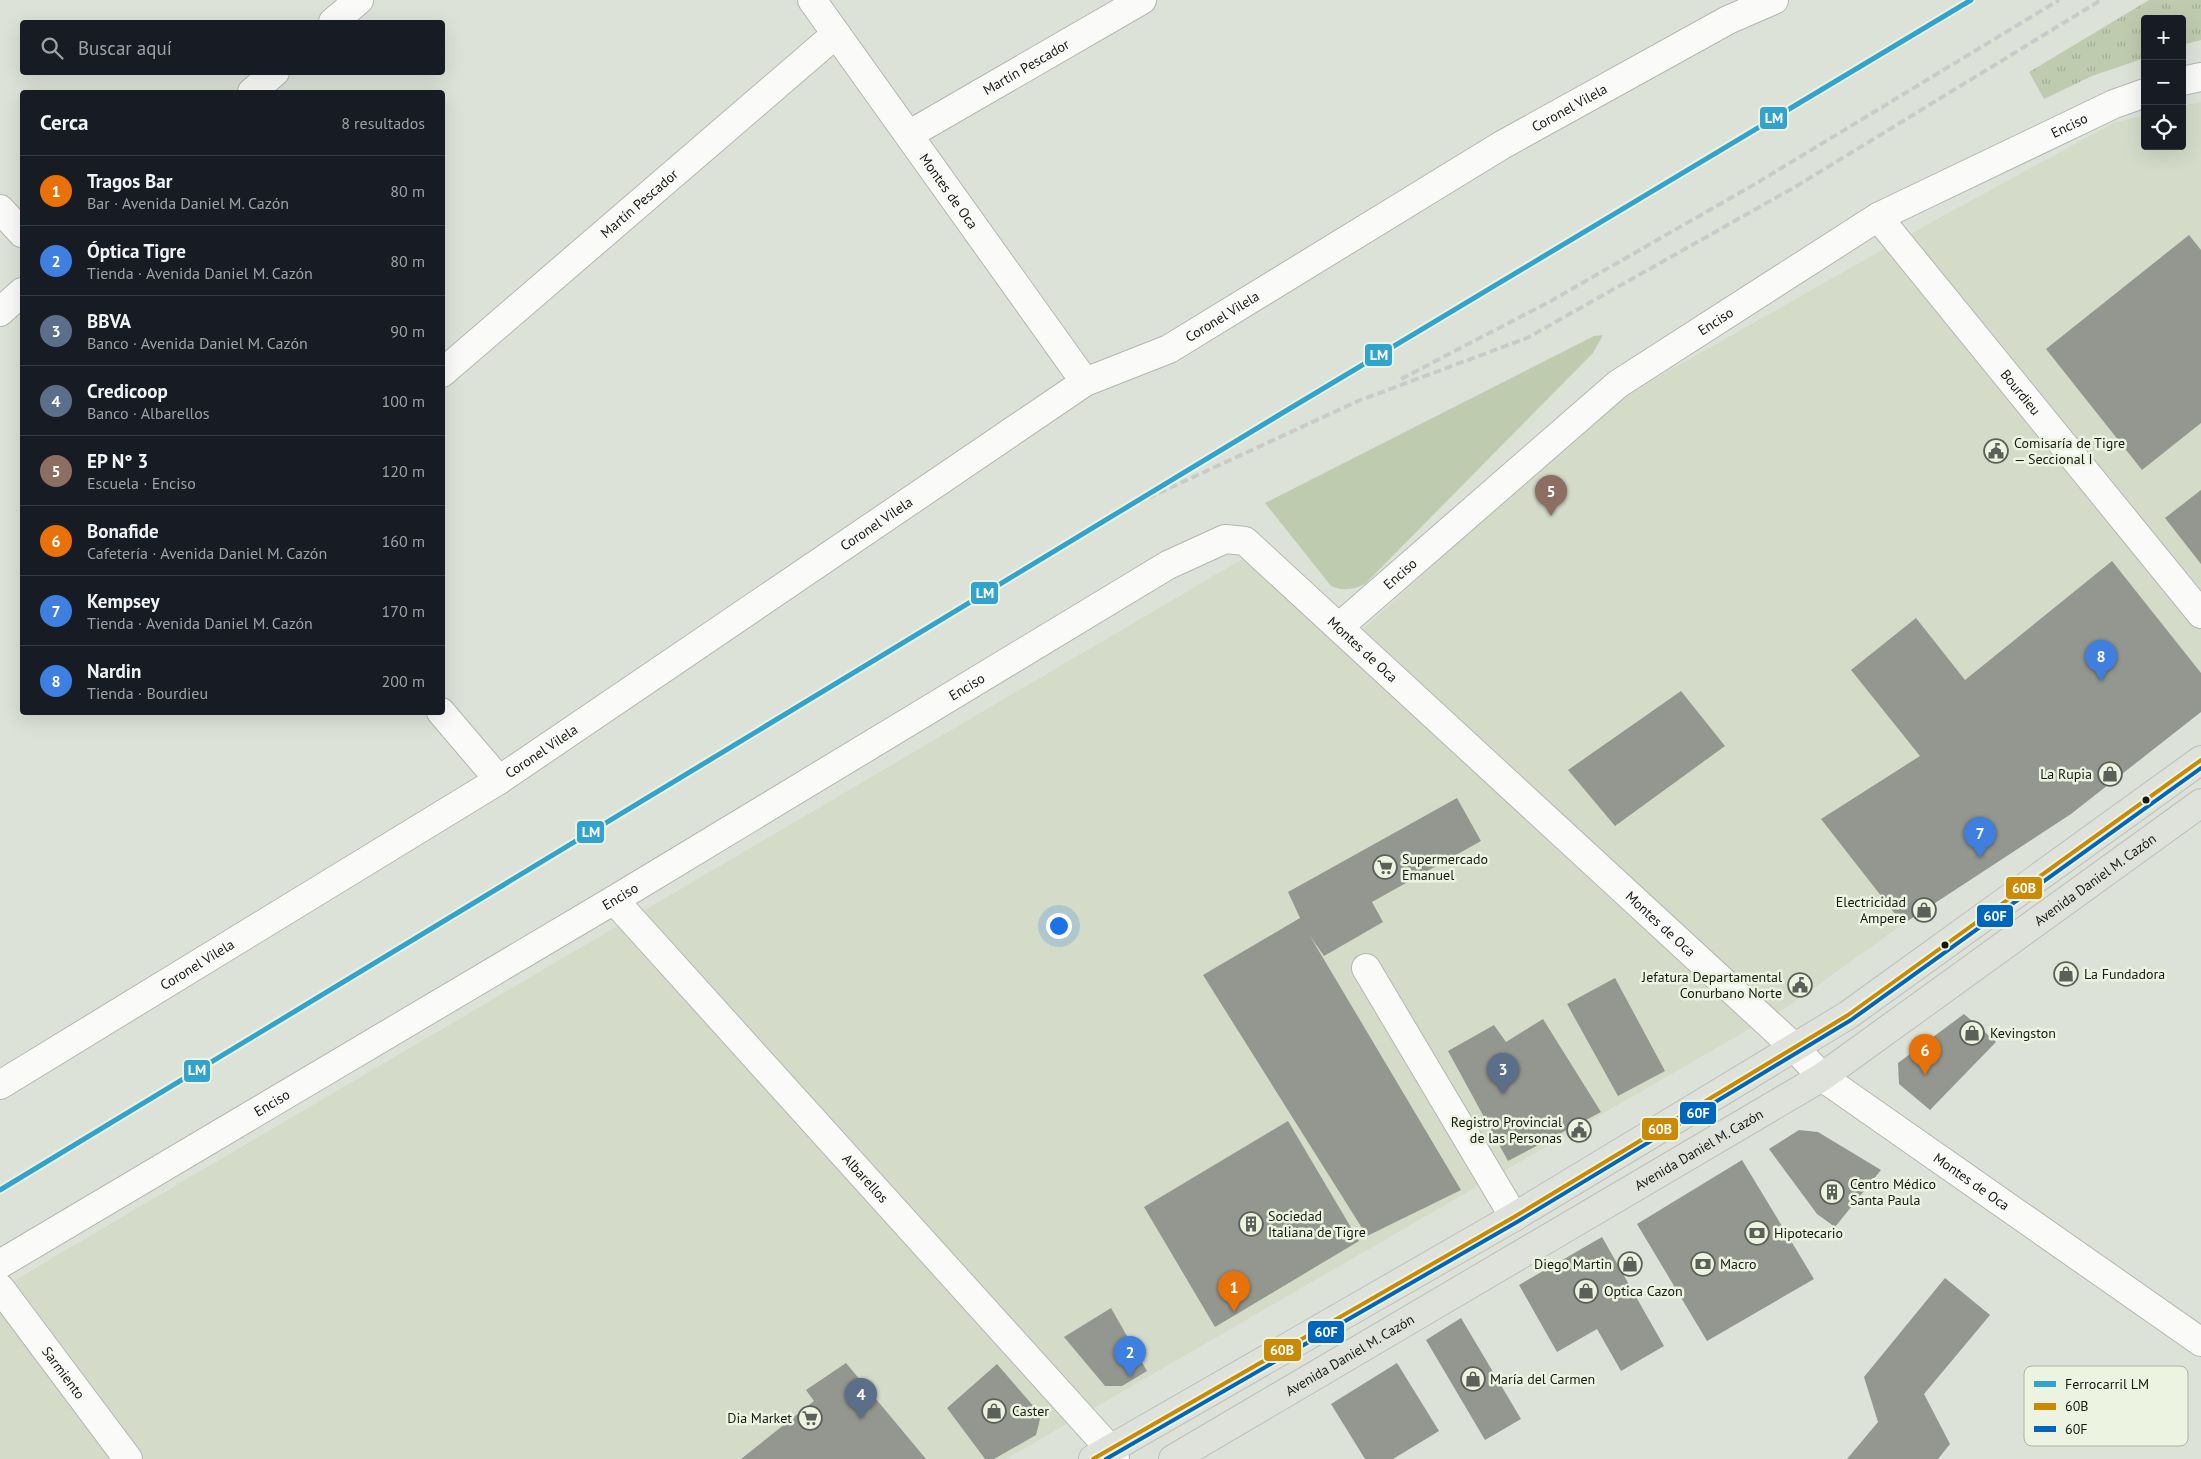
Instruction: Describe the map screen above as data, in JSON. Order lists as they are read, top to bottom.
{
  "streets": {
    "main road": ["Avenida Daniel M. Cazón"],
    "street": [
      "Martín Pescador",
      "Coronel Vilela",
      "Enciso",
      "Montes de Oca",
      "Bourdieu",
      "Albarellos",
      "Sarmiento"
    ]
  },
  "crossings": [
    ["Martín Pescador", "Montes de Oca"],
    ["Coronel Vilela", "Montes de Oca"],
    ["Enciso", "Montes de Oca"],
    ["Enciso", "Bourdieu"],
    ["Enciso", "Albarellos"],
    ["Montes de Oca", "Avenida Daniel M. Cazón"]
  ],
  "places": {
    "public building": ["Comisaría de Tigre — Seccional I", "Jefatura Departamental Conurbano Norte", "Registro Provincial de las Personas"],
    "shop": [
      "La Rupia",
      "Electricidad Ampere",
      "La Fundadora",
      "Kevingston",
      "Diego Martin",
      "Optica Cazon",
      "María del Carmen",
      "Caster"
    ],
    "supermarket": ["Supermercado Emanuel", "Dia Market"],
    "building": ["Centro Médico Santa Paula", "Sociedad Italiana de Tigre"],
    "bank": ["Hipotecario", "Macro"]
  },
  "lines": ["rail line LM", "transit line 60B", "transit line 60F"],
  "legend": ["Ferrocarril LM", "60B", "60F"],
  "page": {
    "map_buttons": ["+", "−"],
    "search": "Buscar aquí",
    "heading": ["Cerca", "8 resultados"],
    "list": [
      {
        "mark": "1",
        "name": "Tragos Bar",
        "note": "Bar · Avenida Daniel M. Cazón",
        "value": "80 m"
      },
      {
        "mark": "2",
        "name": "Óptica Tigre",
        "note": "Tienda · Avenida Daniel M. Cazón",
        "value": "80 m"
      },
      {
        "mark": "3",
        "name": "BBVA",
        "note": "Banco · Avenida Daniel M. Cazón",
        "value": "90 m"
      },
      {
        "mark": "4",
        "name": "Credicoop",
        "note": "Banco · Albarellos",
        "value": "100 m"
      },
      {
        "mark": "5",
        "name": "EP N° 3",
        "note": "Escuela · Enciso",
        "value": "120 m"
      },
      {
        "mark": "6",
        "name": "Bonafide",
        "note": "Cafetería · Avenida Daniel M. Cazón",
        "value": "160 m"
      },
      {
        "mark": "7",
        "name": "Kempsey",
        "note": "Tienda · Avenida Daniel M. Cazón",
        "value": "170 m"
      },
      {
        "mark": "8",
        "name": "Nardin",
        "note": "Tienda · Bourdieu",
        "value": "200 m"
      }
    ],
    "pins": [
      "5",
      "8",
      "7",
      "6",
      "3",
      "1",
      "2",
      "4"
    ]
  }
}
